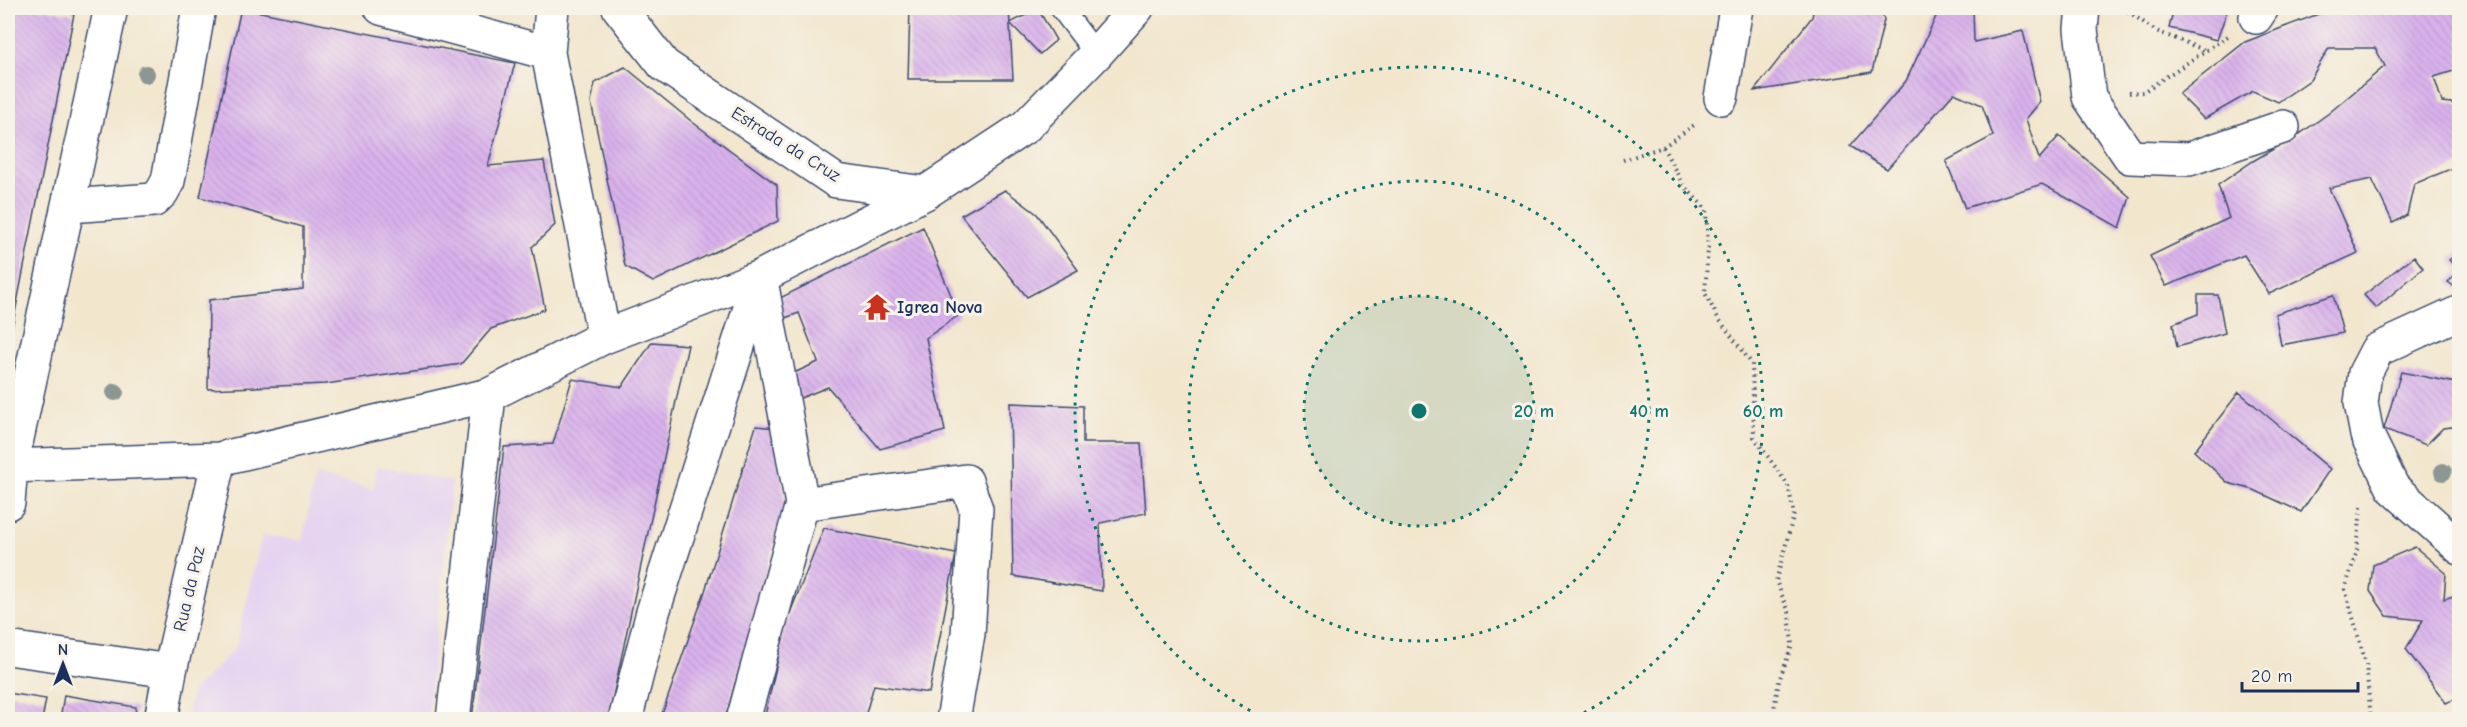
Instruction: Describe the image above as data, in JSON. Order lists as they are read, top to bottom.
{
  "streets": {
    "street": ["Estrada da Cruz", "Rua da Paz"]
  },
  "places": {
    "temple": ["Igrea Nova"]
  },
  "scale_bar": "20 m",
  "north": "top",
  "rings": ["20 m", "40 m", "60 m"]
}
